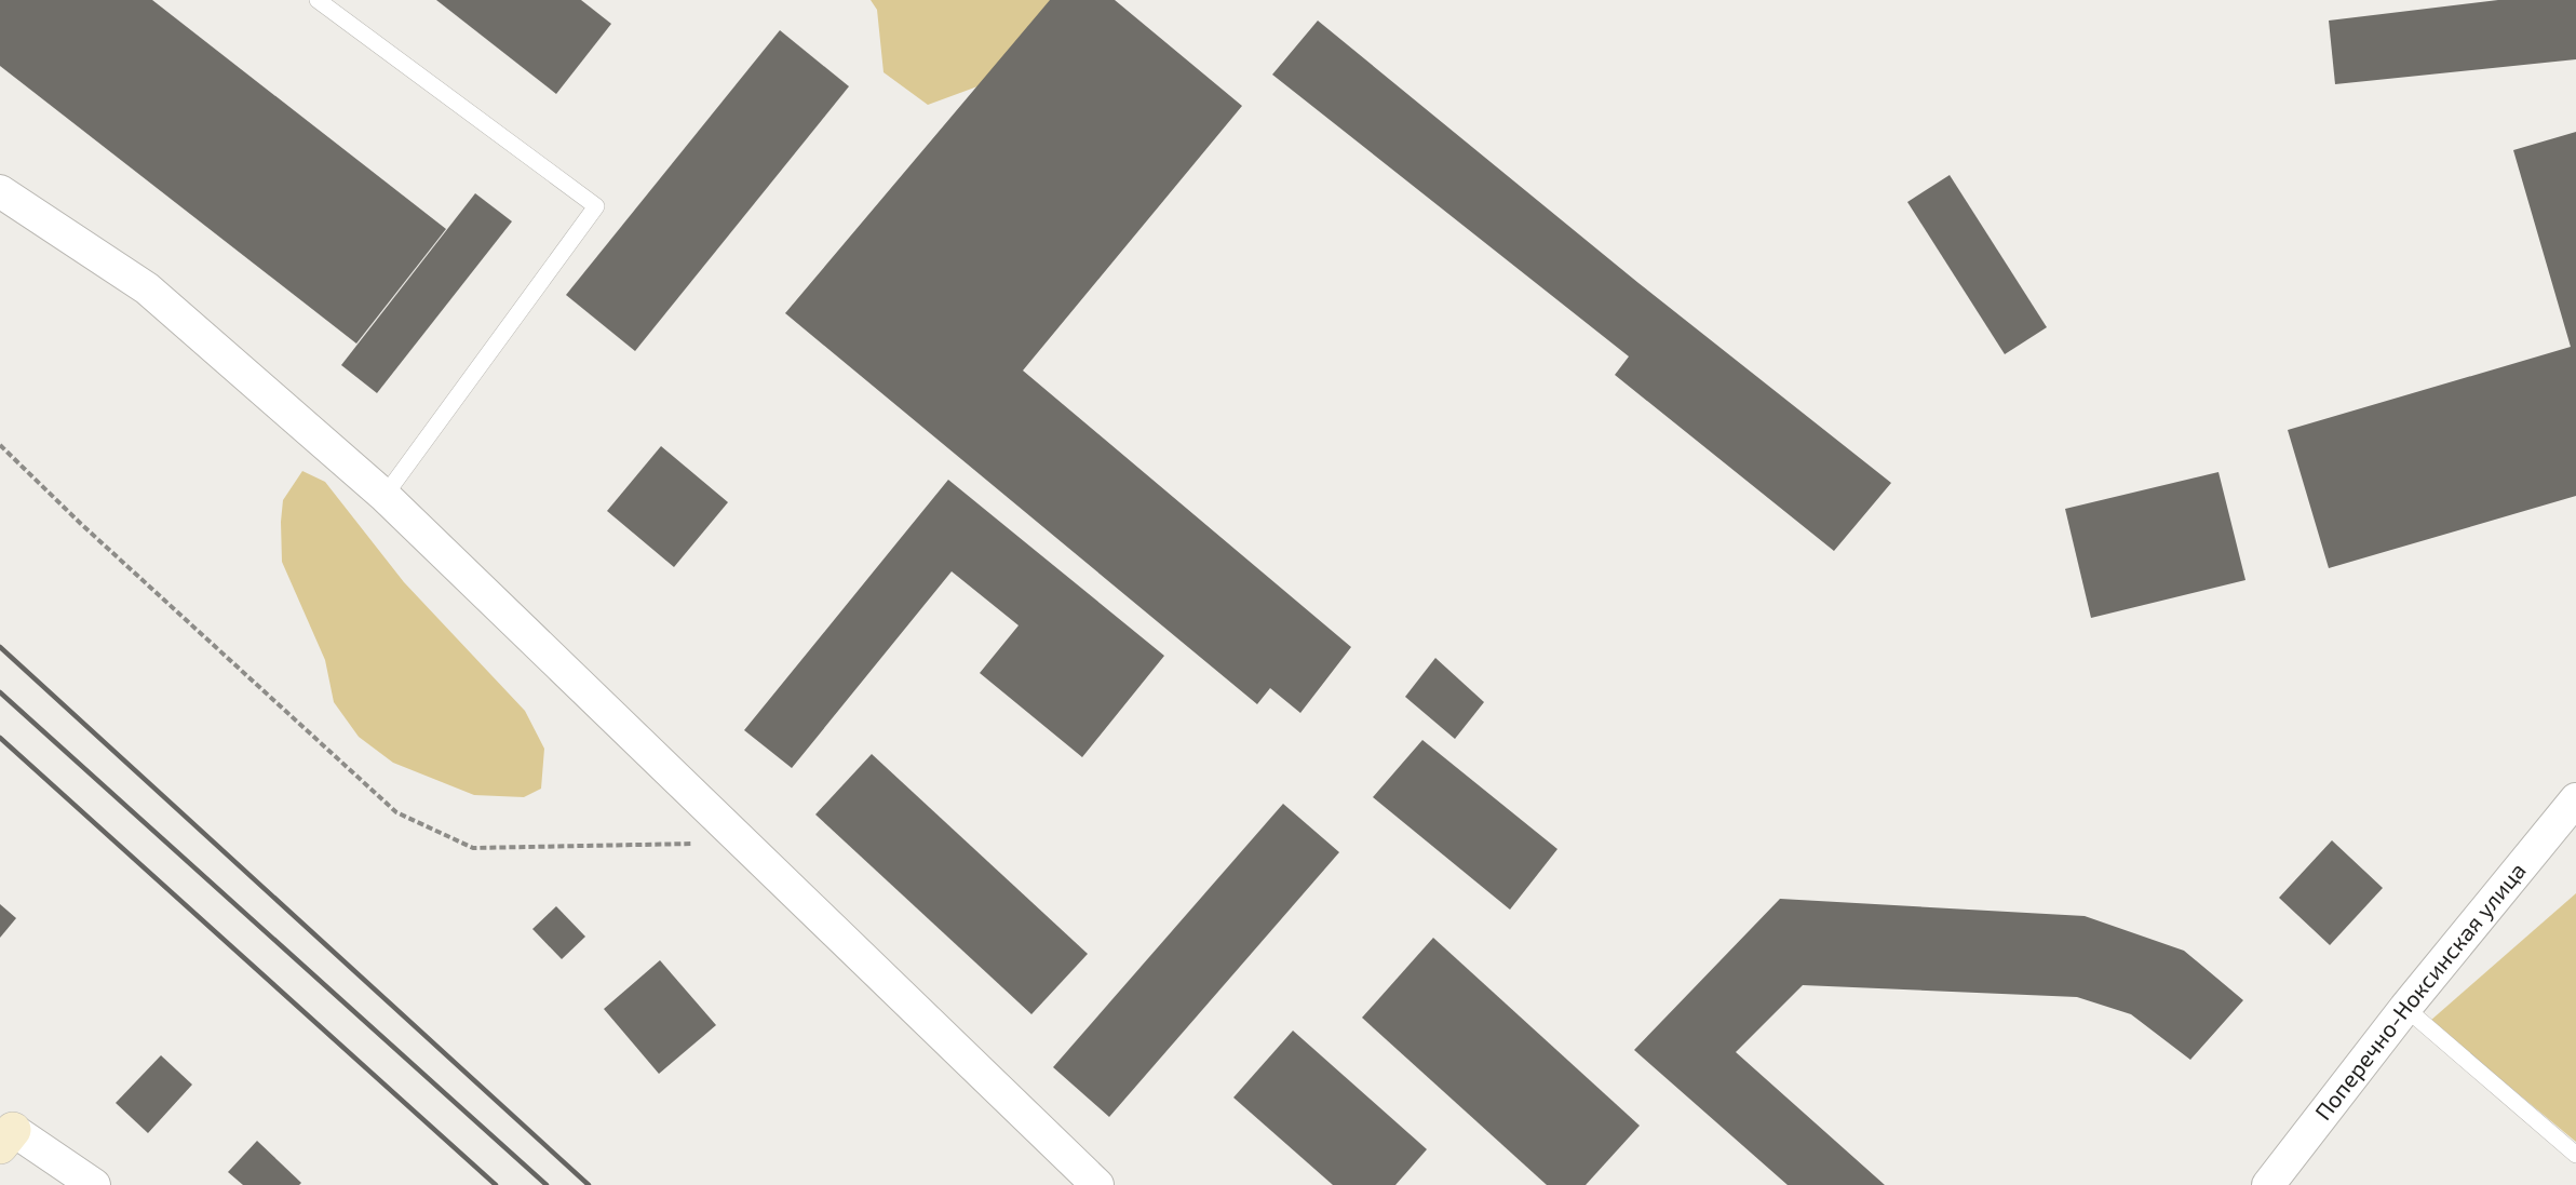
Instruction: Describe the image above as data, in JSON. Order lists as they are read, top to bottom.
{
  "streets": {
    "street": ["Поперечно-Ноксинская улица"]
  }
}
